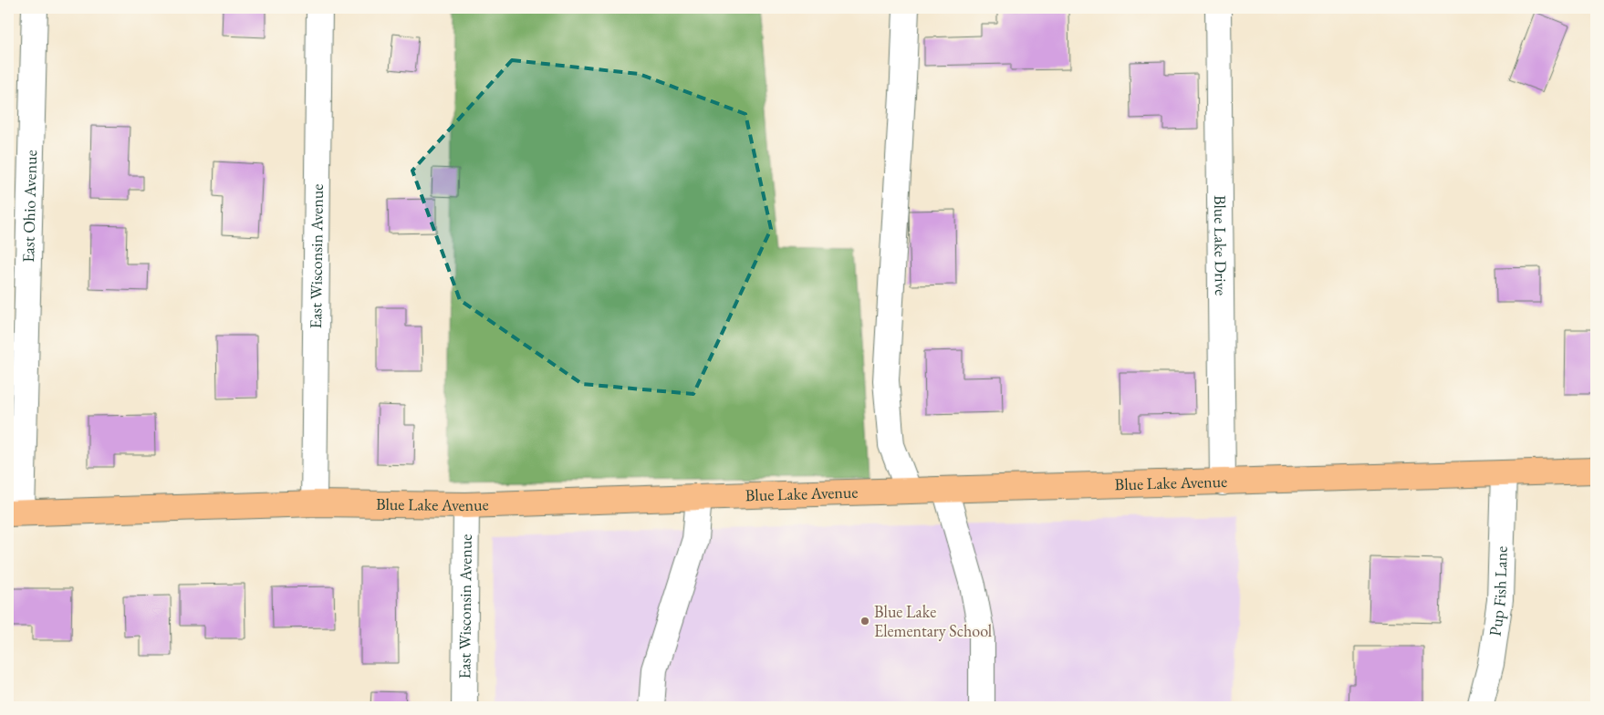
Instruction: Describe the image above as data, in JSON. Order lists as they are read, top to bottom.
{
  "streets": {
    "main road": ["Blue Lake Avenue"],
    "street": [
      "East Ohio Avenue",
      "Blue Lake Drive",
      "East Wisconsin Avenue",
      "Pup Fish Lane"
    ]
  },
  "crossings": [
    ["East Ohio Avenue", "Blue Lake Avenue"],
    ["Blue Lake Drive", "Blue Lake Avenue"],
    ["East Wisconsin Avenue", "Blue Lake Avenue"],
    ["Blue Lake Avenue", "Pup Fish Lane"]
  ],
  "places": ["Blue Lake Elementary School"]
}
